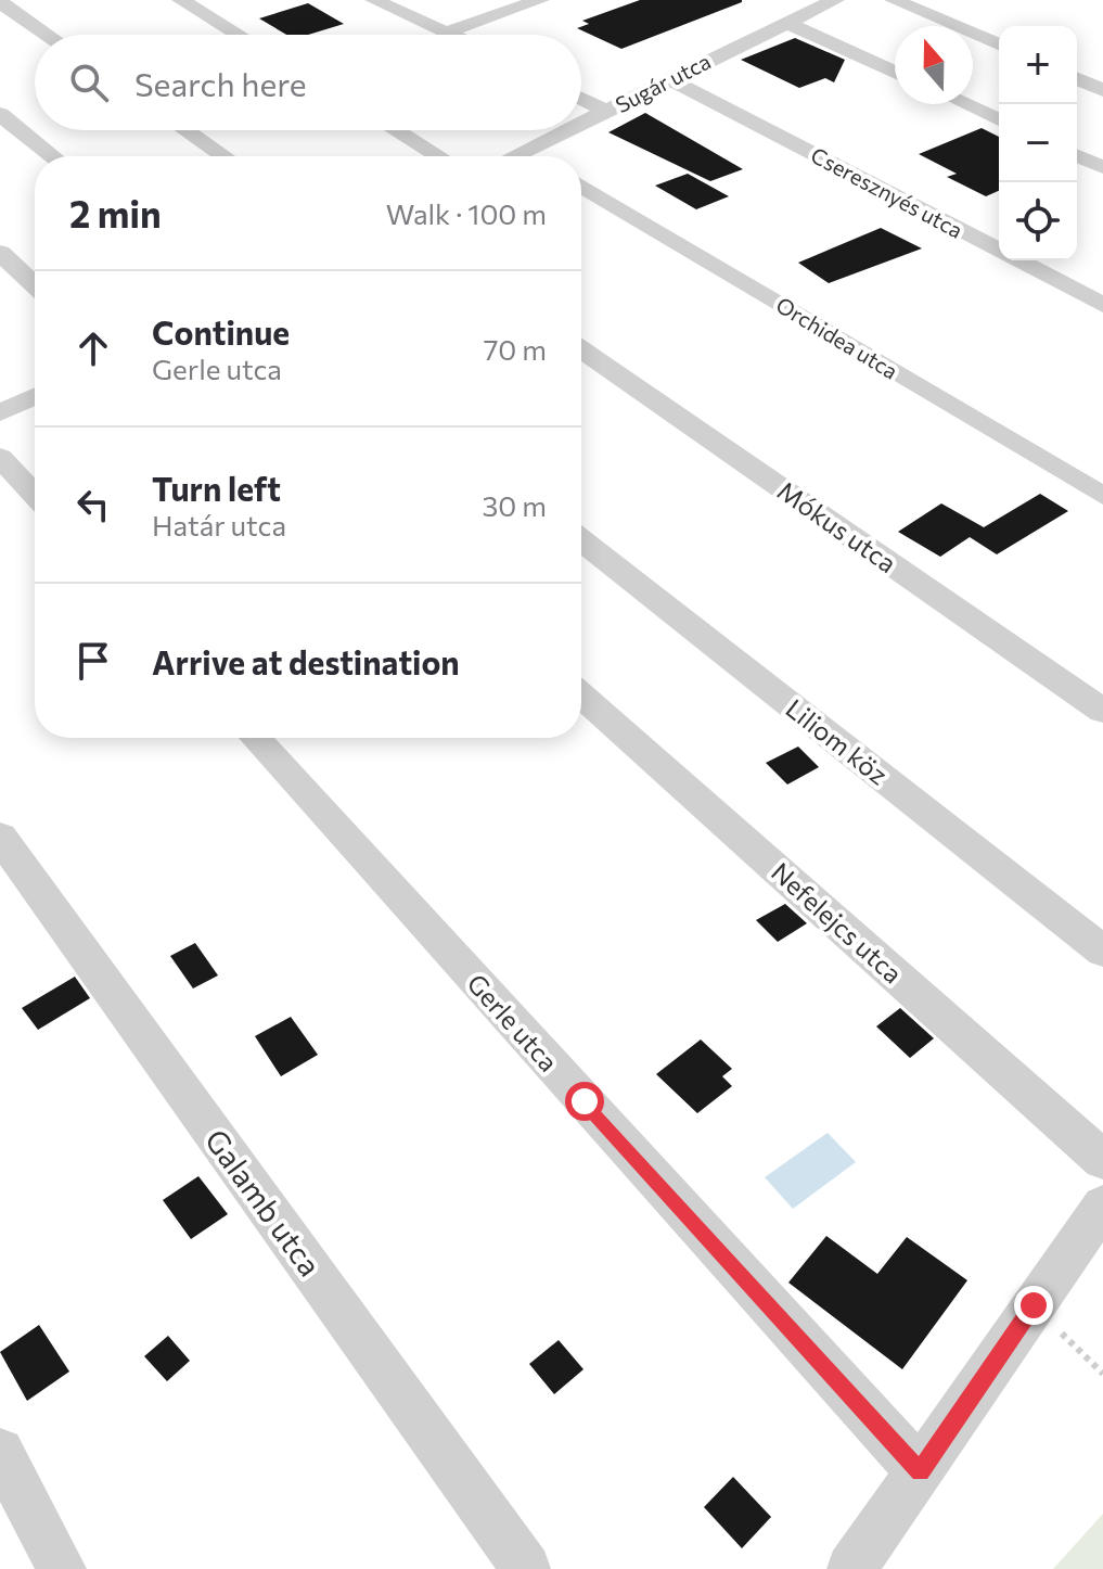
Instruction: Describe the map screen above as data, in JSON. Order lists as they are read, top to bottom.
{
  "streets": {
    "street": [
      "Sugár utca",
      "Cseresznyés utca",
      "Orchidea utca",
      "Mókus utca",
      "Liliom köz",
      "Nefelejcs utca",
      "Gerle utca",
      "Galamb utca"
    ]
  },
  "crossings": [
    ["Sugár utca", "Cseresznyés utca"]
  ],
  "north": "top",
  "page": {
    "map_buttons": ["+", "−"],
    "search": "Search here",
    "heading": ["2 min", "Walk · 100 m"],
    "list": [
      ["Continue", "Gerle utca", "70 m"],
      ["Turn left", "Határ utca", "30 m"],
      "Arrive at destination"
    ]
  }
}
